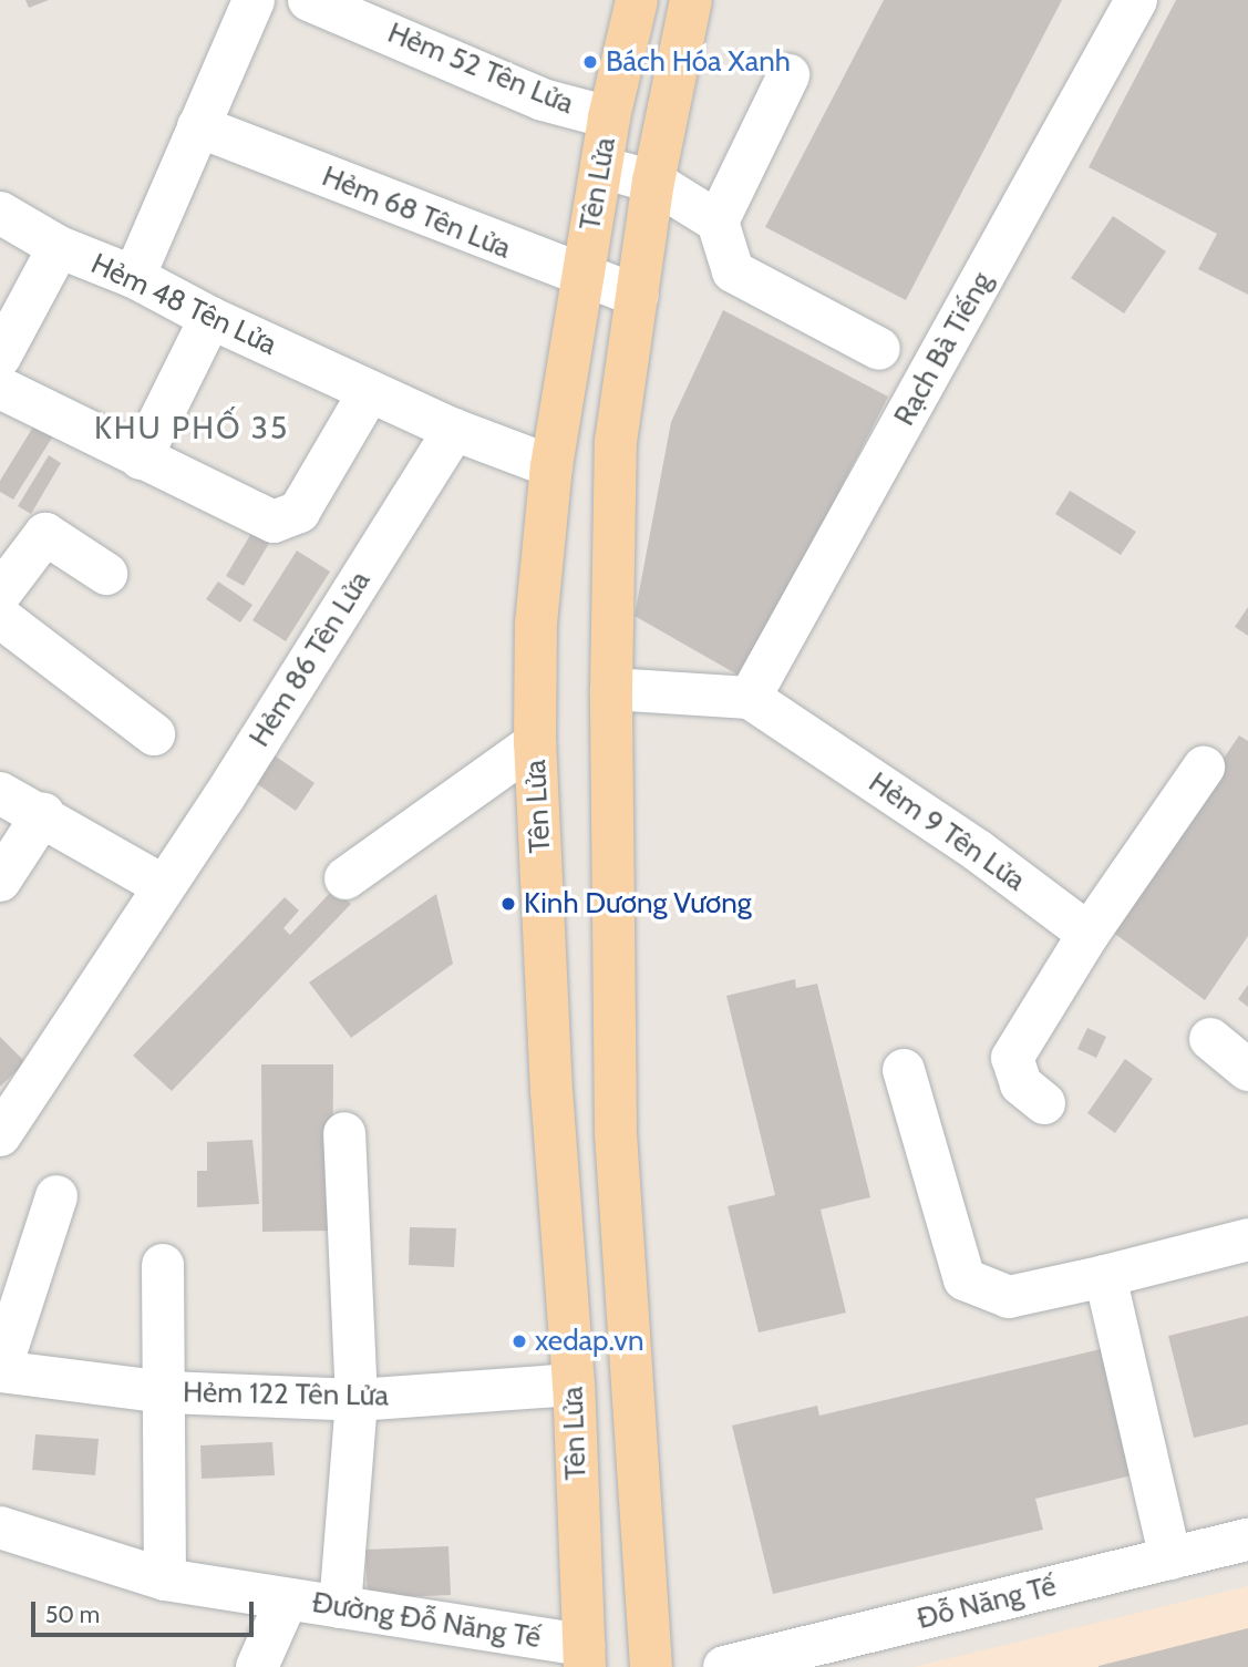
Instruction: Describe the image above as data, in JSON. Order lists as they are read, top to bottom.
{
  "streets": {
    "main road": ["Tên Lửa"],
    "street": [
      "Hẻm 52 Tên Lửa",
      "Hẻm 68 Tên Lửa",
      "Hẻm 48 Tên Lửa",
      "Rạch Bà Tiếng",
      "Hẻm 86 Tên Lửa",
      "Hẻm 9 Tên Lửa",
      "Hẻm 122 Tên Lửa",
      "Đỗ Năng Tế",
      "Đường Đỗ Năng Tế"
    ]
  },
  "crossings": [
    ["Hẻm 52 Tên Lửa", "Tên Lửa"],
    ["Tên Lửa", "Hẻm 68 Tên Lửa"],
    ["Tên Lửa", "Hẻm 122 Tên Lửa"],
    ["Tên Lửa", "Đường Đỗ Năng Tế"],
    ["Rạch Bà Tiếng", "Hẻm 9 Tên Lửa"]
  ],
  "districts": ["KHU PHỐ 35"],
  "places": ["Bách Hóa Xanh", "Kinh Dương Vương", "xedap.vn"],
  "scale_bar": "50 m"
}
